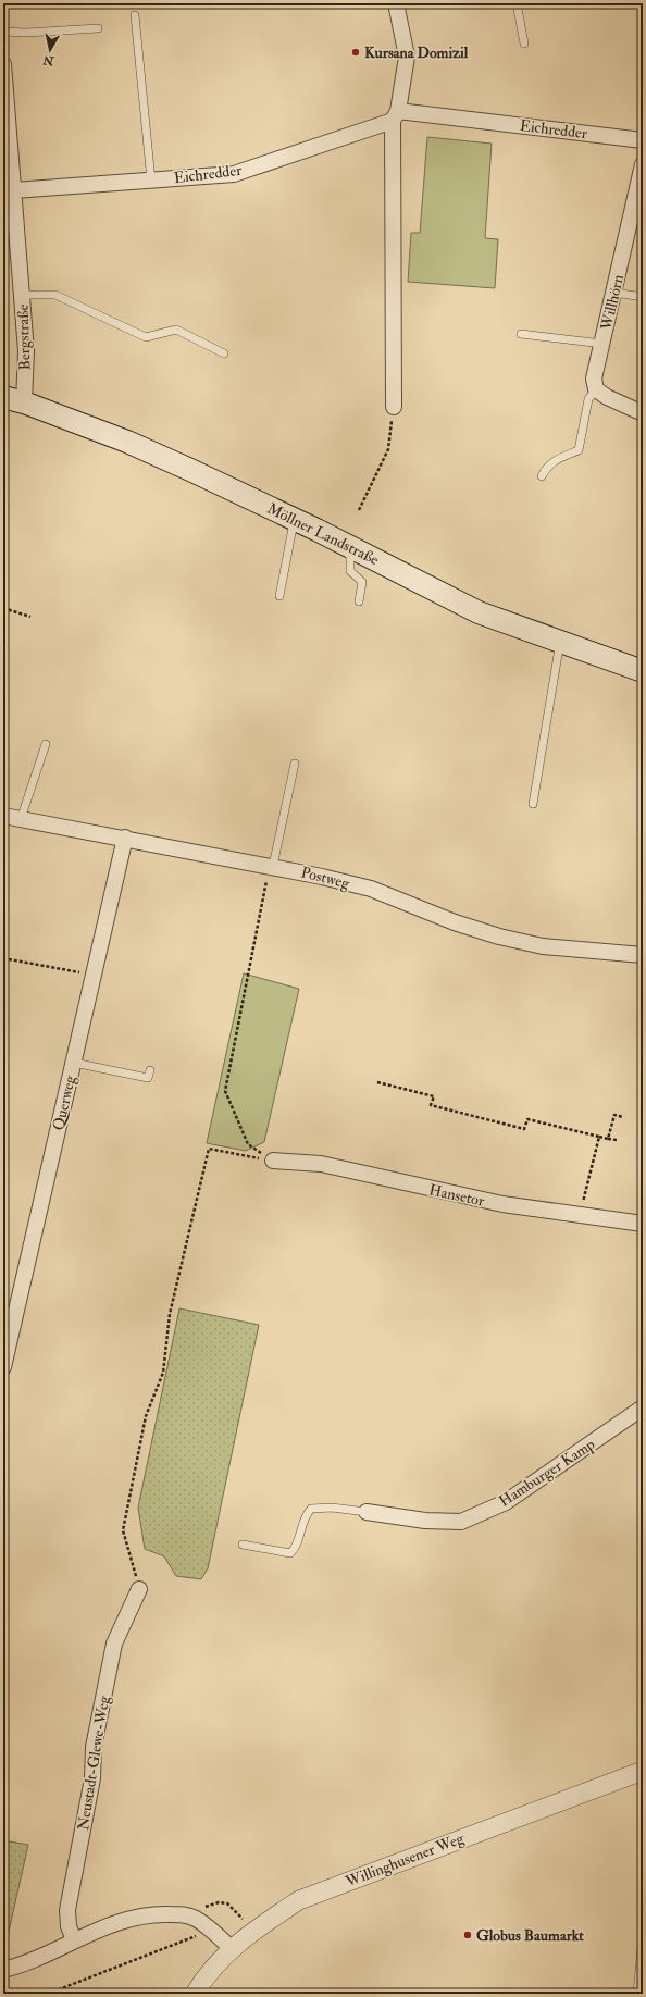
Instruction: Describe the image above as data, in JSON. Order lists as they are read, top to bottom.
{
  "streets": {
    "main road": ["Möllner Landstraße"],
    "street": [
      "Eichredder",
      "Willhörn",
      "Bergstraße",
      "Postweg",
      "Querweg",
      "Hansetor",
      "Hamburger Kamp",
      "Neustadt-Glewe-Weg",
      "Willinghusener Weg"
    ]
  },
  "crossings": [
    ["Eichredder", "Bergstraße"],
    ["Bergstraße", "Möllner Landstraße"],
    ["Postweg", "Querweg"]
  ],
  "places": ["Kursana Domizil", "Globus Baumarkt"],
  "north": "bottom"
}
